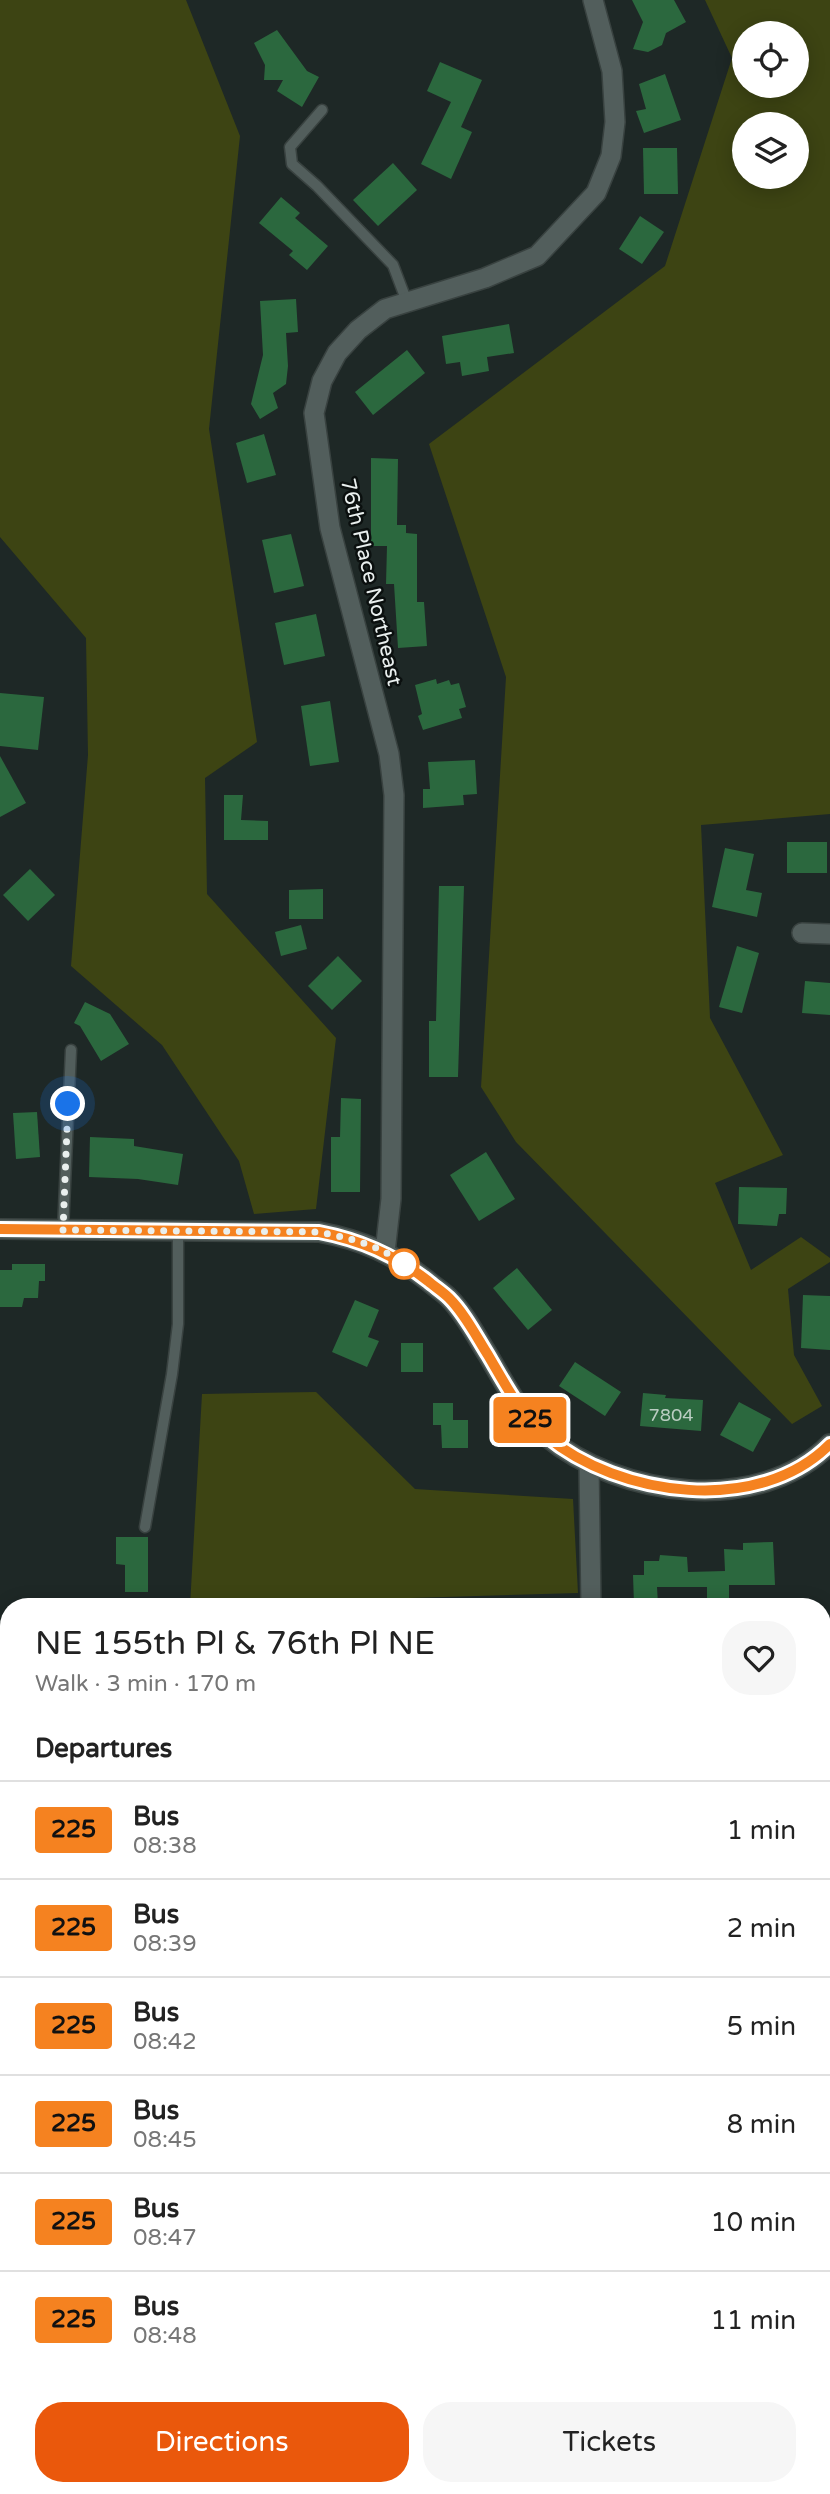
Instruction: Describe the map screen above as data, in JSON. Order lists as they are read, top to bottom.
{
  "streets": {
    "street": ["76th Place Northeast"]
  },
  "lines": ["bus line 225"],
  "house_numbers": ["7804"],
  "page": {
    "on_map": "225",
    "heading": [
      ["NE 155th Pl & 76th Pl NE", "Walk · 3 min · 170 m"],
      "Departures"
    ],
    "list": [
      {
        "mark": "225",
        "name": "Bus",
        "note": "08:38",
        "value": "1 min"
      },
      {
        "mark": "225",
        "name": "Bus",
        "note": "08:39",
        "value": "2 min"
      },
      {
        "mark": "225",
        "name": "Bus",
        "note": "08:42",
        "value": "5 min"
      },
      {
        "mark": "225",
        "name": "Bus",
        "note": "08:45",
        "value": "8 min"
      },
      {
        "mark": "225",
        "name": "Bus",
        "note": "08:47",
        "value": "10 min"
      },
      {
        "mark": "225",
        "name": "Bus",
        "note": "08:48",
        "value": "11 min"
      }
    ],
    "buttons": ["Directions", "Tickets"]
  }
}
